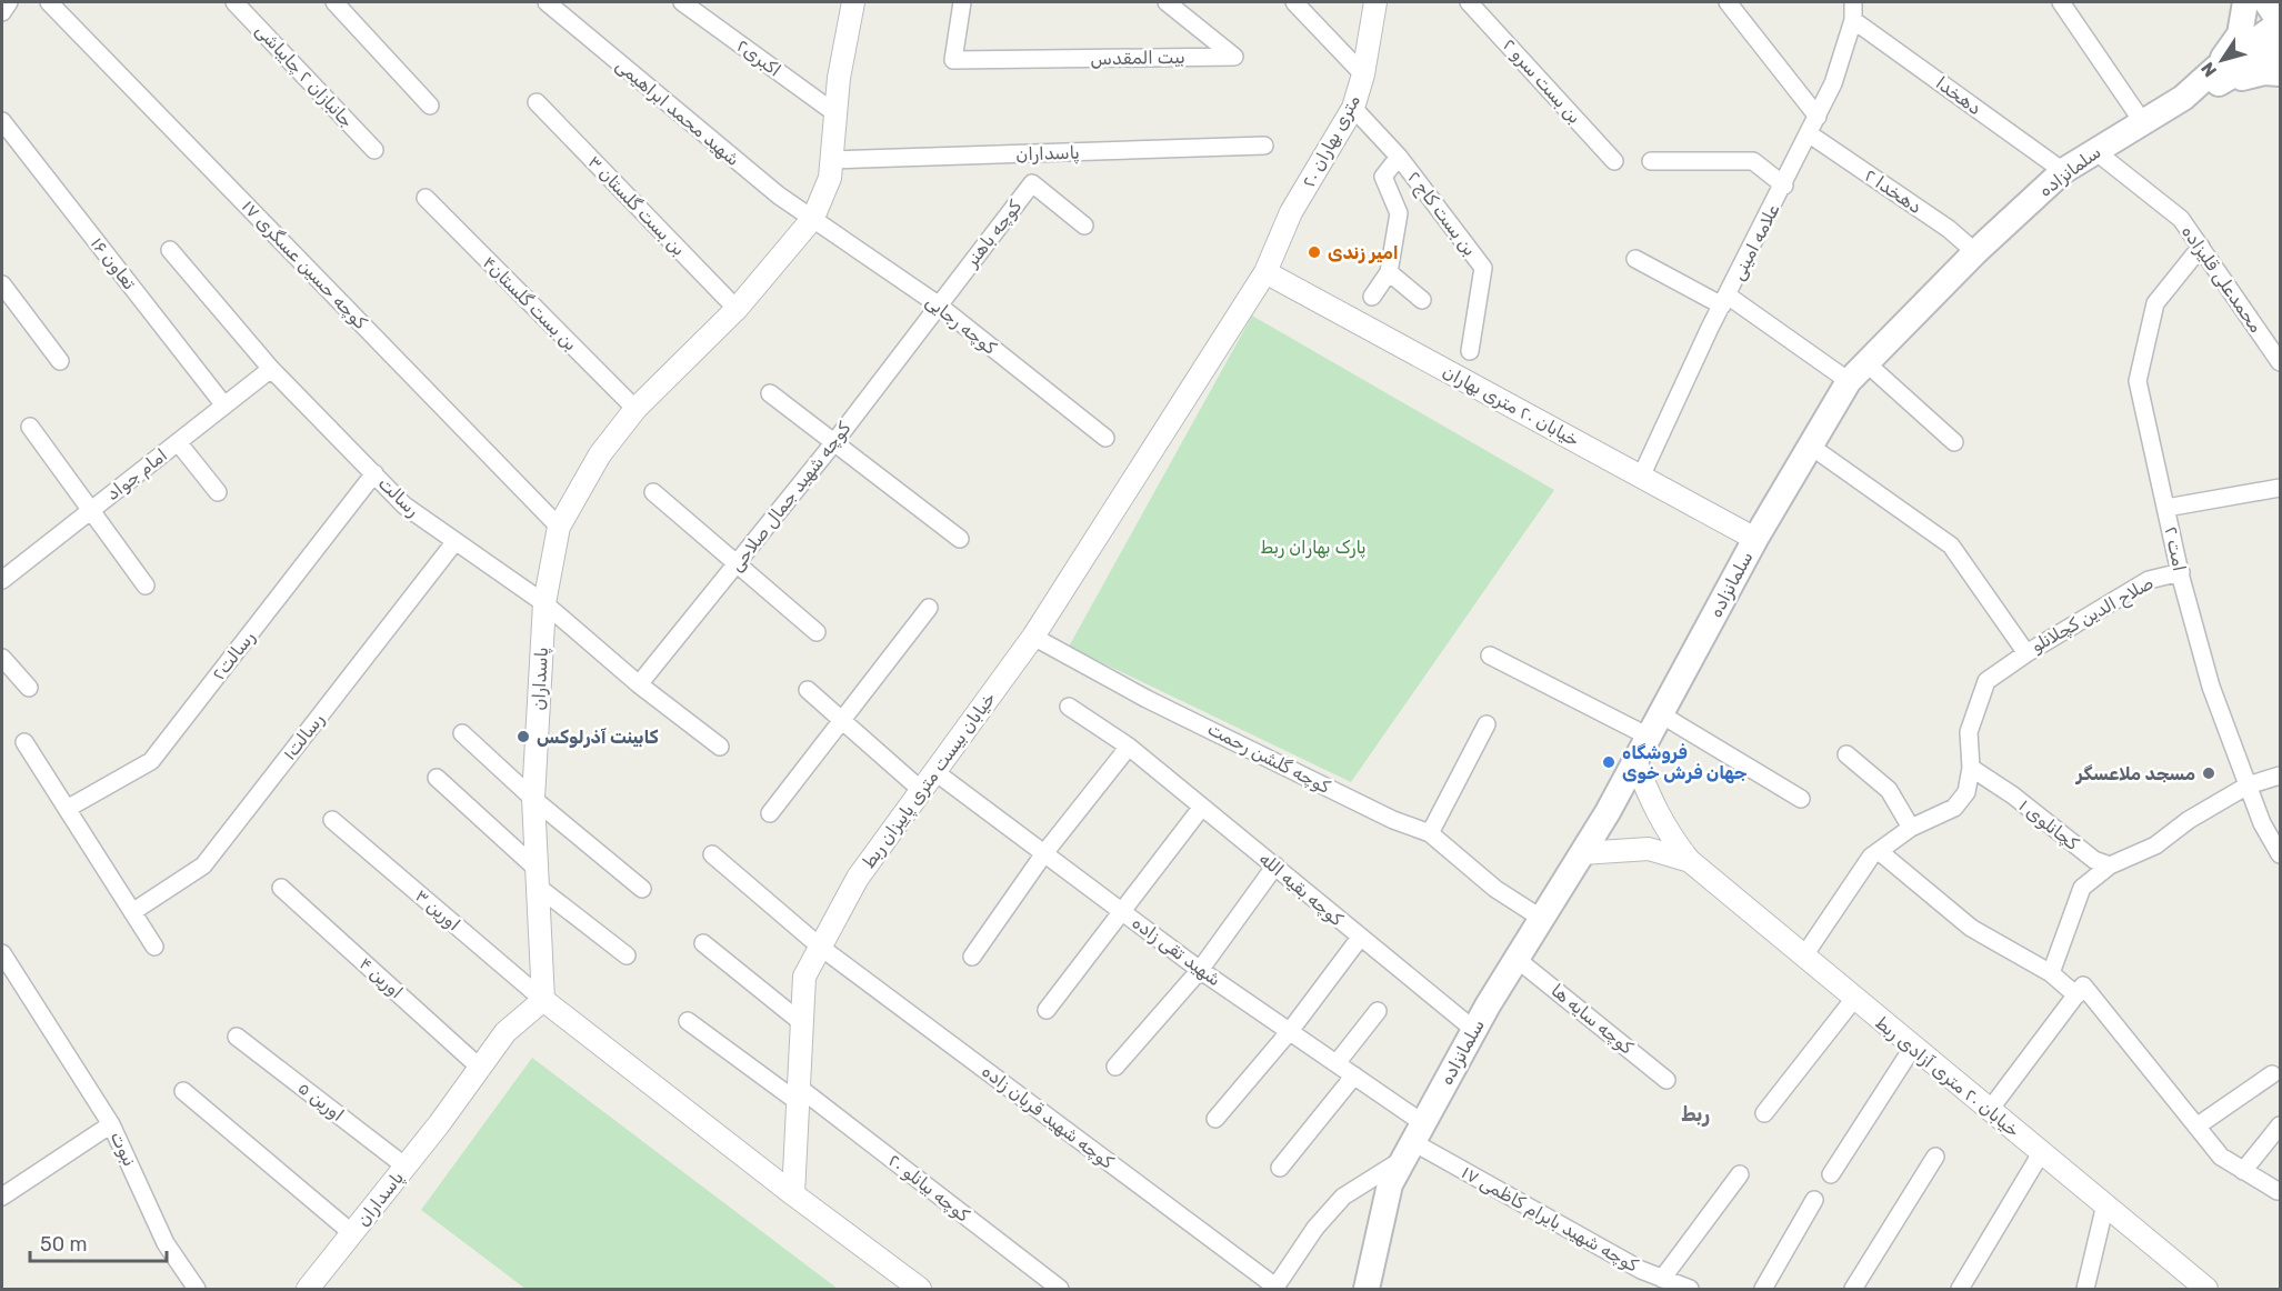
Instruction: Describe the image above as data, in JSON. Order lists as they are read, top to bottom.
{
  "streets": {
    "main road": ["سلمانزاده"],
    "street": [
      "اکبری۲",
      "بیت المقدس",
      "جانبازان ۲ چایباشی",
      "بن بست سرو ۲",
      "دهخدا",
      "شهید محمد ابراهیمی",
      "۲۰ متری بهاران",
      "پاسداران",
      "دهخدا ۲",
      "بن بست گلستان ۳",
      "بن بست کاج ۲",
      "کوچه باهنر",
      "علامه امینی",
      "تعاون ۱۶",
      "کوچه حسین عسگری ۱۷",
      "محمدعلی قلیزاده",
      "بن بست گلستان۴",
      "کوچه رجایی",
      "خیابان ۲۰ متری بهاران",
      "امام جواد",
      "رسالت",
      "کوچه شهید جمال صلاحی",
      "امت ۲",
      "صلاح الدین کچلانلو",
      "رسالت۲",
      "رسالت۱",
      "کوچه گلشن رحمت",
      "خیابان بیست متری پاییزان ربط",
      "کچانلوی ۱",
      "کوچه بقیه الله",
      "اورین ۳",
      "شهید تقی زاده",
      "اورین ۴",
      "کوچه سایه ها",
      "خیابان ۲۰ متری آزادی ربط",
      "اورین ۵",
      "کوچه شهید قربان زاده",
      "نبوت",
      "کوچه بیانلو ۲۰",
      "کوچه شهید بایرام کاظمی ۱۷"
    ]
  },
  "crossings": [
    ["اکبری۲", "پاسداران"],
    ["دهخدا", "سلمانزاده"],
    ["دهخدا", "علامه امینی"],
    ["شهید محمد ابراهیمی", "پاسداران"],
    ["شهید محمد ابراهیمی", "کوچه رجایی"],
    ["۲۰ متری بهاران", "بن بست کاج ۲"],
    ["۲۰ متری بهاران", "خیابان ۲۰ متری بهاران"],
    ["۲۰ متری بهاران", "خیابان بیست متری پاییزان ربط"],
    ["پاسداران", "بن بست گلستان ۳"],
    ["پاسداران", "کوچه حسین عسگری ۱۷"],
    ["پاسداران", "بن بست گلستان۴"],
    ["پاسداران", "کوچه رجایی"],
    ["پاسداران", "رسالت"],
    ["پاسداران", "اورین ۳"],
    ["پاسداران", "اورین ۴"],
    ["پاسداران", "اورین ۵"],
    ["سلمانزاده", "دهخدا ۲"],
    ["سلمانزاده", "محمدعلی قلیزاده"],
    ["سلمانزاده", "خیابان ۲۰ متری بهاران"],
    ["سلمانزاده", "صلاح الدین کچلانلو"],
    ["سلمانزاده", "کوچه گلشن رحمت"],
    ["سلمانزاده", "کوچه بقیه الله"],
    ["سلمانزاده", "شهید تقی زاده"],
    ["سلمانزاده", "کوچه سایه ها"],
    ["سلمانزاده", "کوچه شهید بایرام کاظمی ۱۷"],
    ["دهخدا ۲", "علامه امینی"],
    ["کوچه باهنر", "کوچه رجایی"],
    ["کوچه باهنر", "کوچه شهید جمال صلاحی"],
    ["علامه امینی", "خیابان ۲۰ متری بهاران"],
    ["تعاون ۱۶", "امام جواد"],
    ["محمدعلی قلیزاده", "امت ۲"],
    ["کوچه رجایی", "کوچه شهید جمال صلاحی"],
    ["خیابان ۲۰ متری بهاران", "خیابان بیست متری پاییزان ربط"],
    ["امام جواد", "رسالت"],
    ["رسالت", "کوچه شهید جمال صلاحی"],
    ["رسالت", "رسالت۲"],
    ["رسالت", "رسالت۱"],
    ["امت ۲", "صلاح الدین کچلانلو"],
    ["کوچه گلشن رحمت", "خیابان بیست متری پاییزان ربط"],
    ["خیابان بیست متری پاییزان ربط", "شهید تقی زاده"],
    ["خیابان بیست متری پاییزان ربط", "کوچه شهید قربان زاده"],
    ["خیابان بیست متری پاییزان ربط", "کوچه بیانلو ۲۰"],
    ["شهید تقی زاده", "کوچه شهید بایرام کاظمی ۱۷"]
  ],
  "districts": ["ربط"],
  "parks": ["پارک بهاران ربط"],
  "places": [
    "امیر زندی",
    "کابینت آذرلوکس",
    "فروشگاه جهان فرش خوی",
    "مسجد ملاعسگر"
  ],
  "scale_bar": "50 m",
  "north": "bottom left"
}
